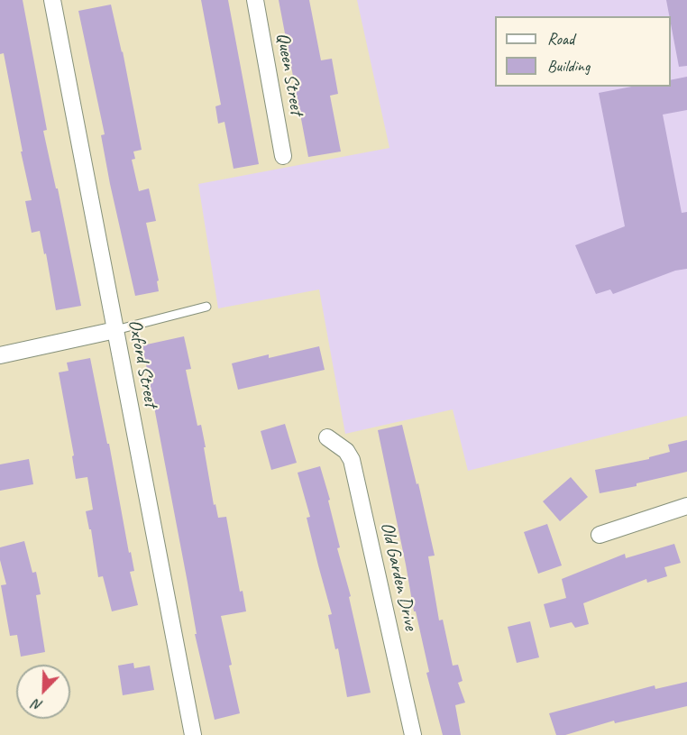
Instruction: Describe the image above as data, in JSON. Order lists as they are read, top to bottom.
{
  "streets": {
    "street": ["Queen Street", "Oxford Street", "Old Garden Drive"]
  },
  "legend": ["Road", "Building"],
  "north": "bottom left"
}
